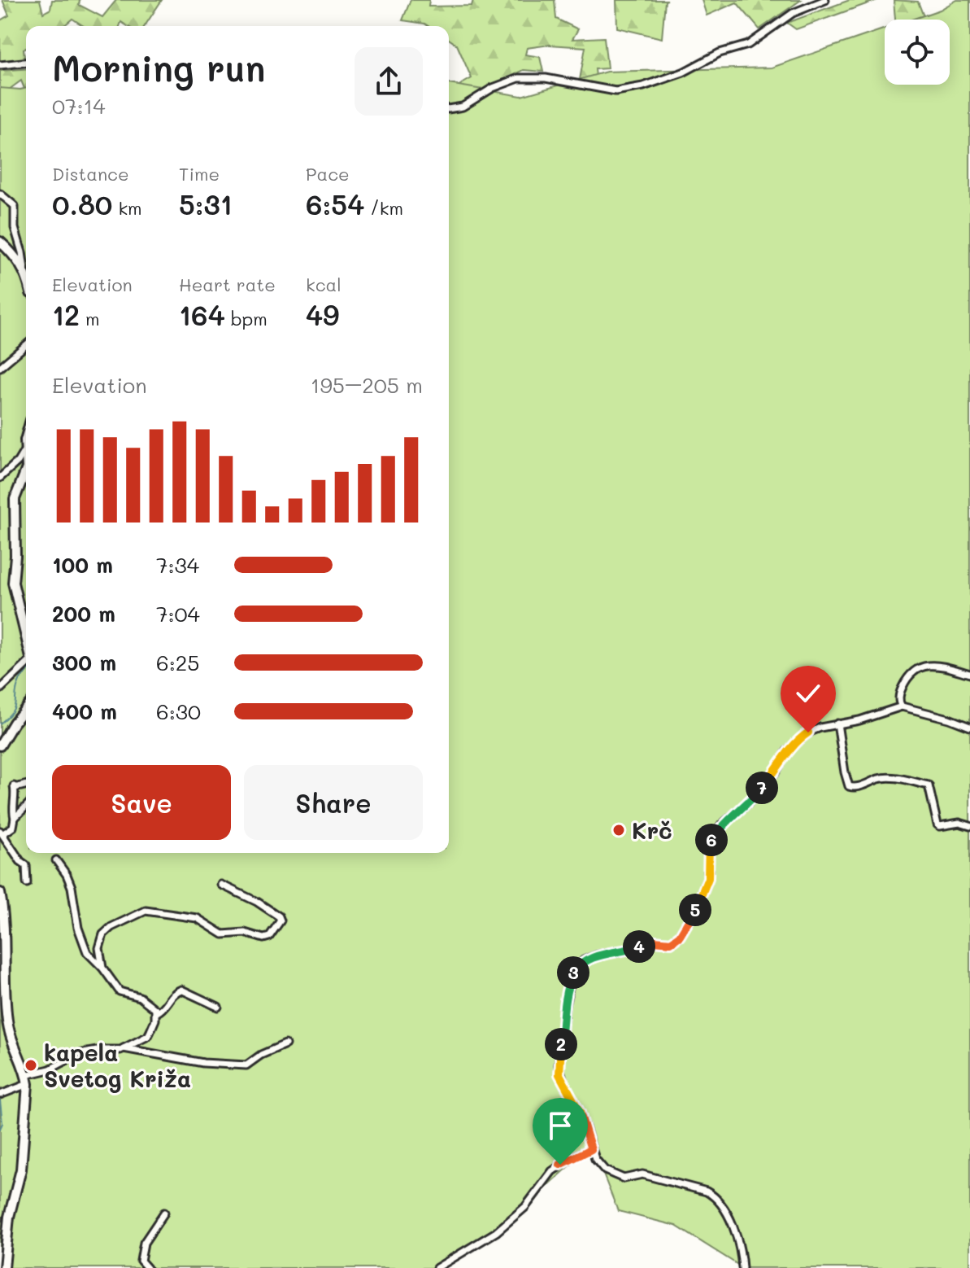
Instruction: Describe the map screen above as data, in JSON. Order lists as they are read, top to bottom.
{
  "places": ["Krč", "kapela Svetog Križa"],
  "page": {
    "heading": ["Morning run", "07:14"],
    "stats": [
      ["Distance", "0.80 km"],
      ["Time", "5:31"],
      ["Pace", "6:54 /km"],
      ["Elevation", "12 m"],
      ["Heart rate", "164 bpm"],
      ["kcal", "49"]
    ],
    "chart": ["Elevation", "195–205 m"],
    "list": [
      {
        "name": "100 m",
        "note": "7:34"
      },
      {
        "name": "200 m",
        "note": "7:04"
      },
      {
        "name": "300 m",
        "note": "6:25"
      },
      {
        "name": "400 m",
        "note": "6:30"
      }
    ],
    "buttons": ["Save", "Share"],
    "pins": [
      "7",
      "6",
      "5",
      "4",
      "3",
      "2"
    ]
  }
}
